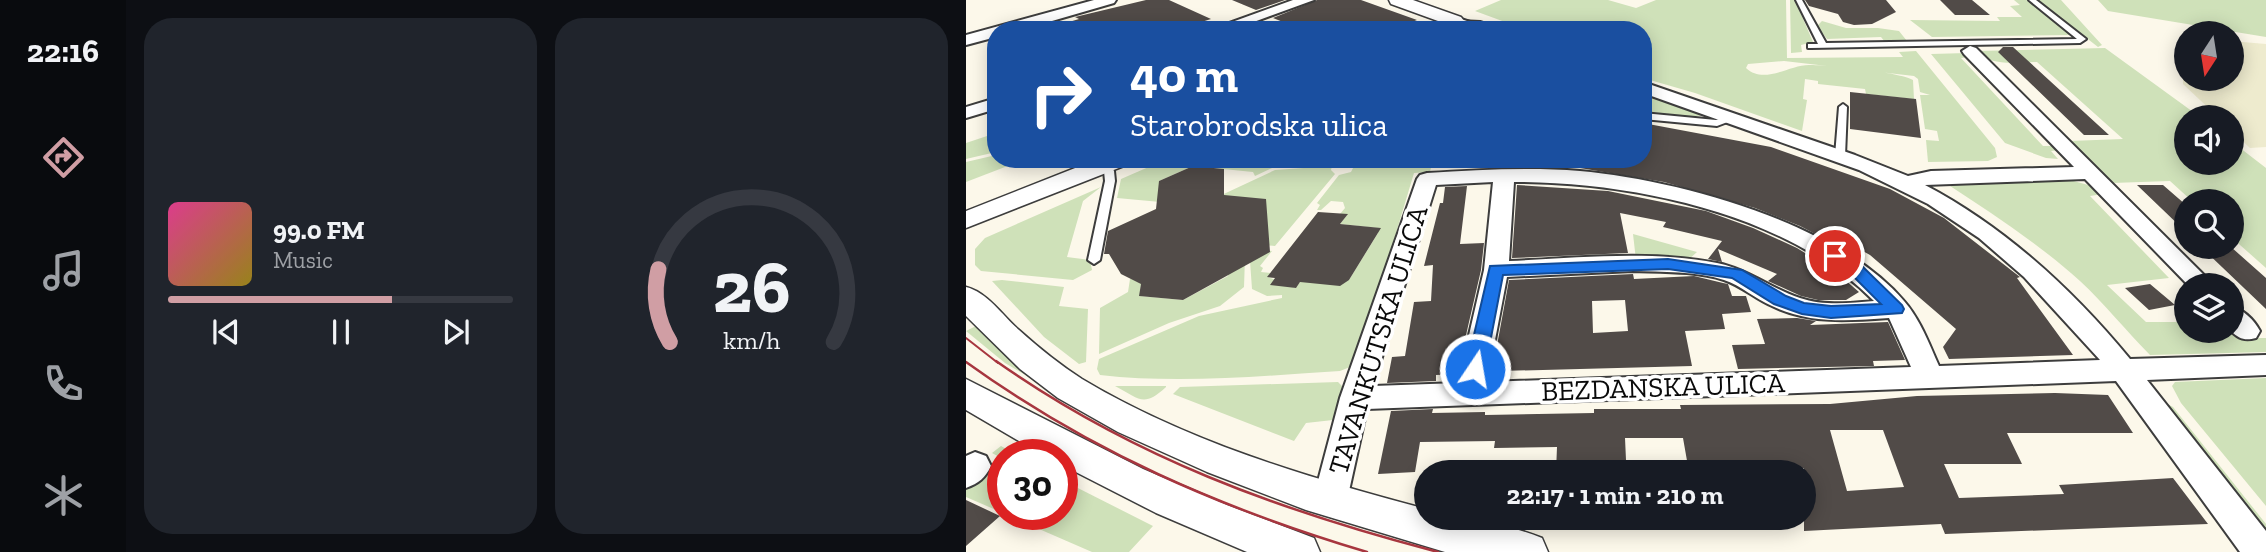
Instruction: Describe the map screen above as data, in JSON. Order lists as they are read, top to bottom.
{
  "streets": {
    "street": ["TAVANKUTSKA ULICA", "BEZDANSKA ULICA"]
  },
  "crossings": [
    ["TAVANKUTSKA ULICA", "BEZDANSKA ULICA"]
  ],
  "north": "bottom",
  "page": {
    "tabs": "22:16",
    "turn": ["40 m", "Starobrodska ulica"],
    "song": ["99.0 FM", "Music"],
    "limit": "30",
    "trip": "22:17 · 1 min · 210 m",
    "gauge": ["26", "km/h"]
  }
}
